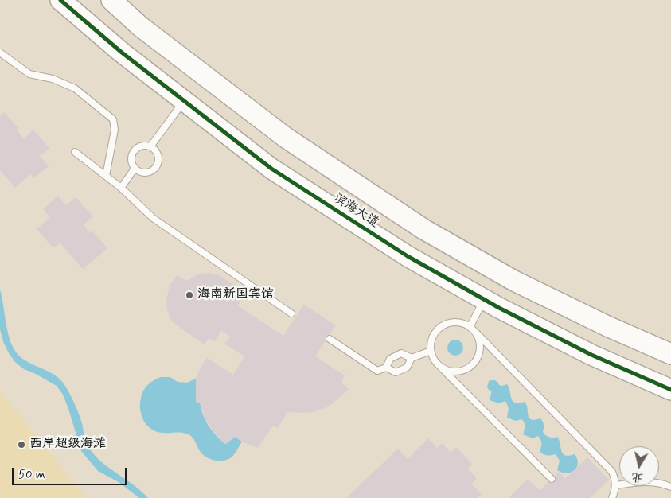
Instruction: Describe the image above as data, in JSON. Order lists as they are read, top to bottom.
{
  "streets": {
    "highway": ["滨海大道"]
  },
  "places": ["海南新国宾馆", "西岸超级海滩"],
  "scale_bar": "50 m",
  "north": "bottom"
}
